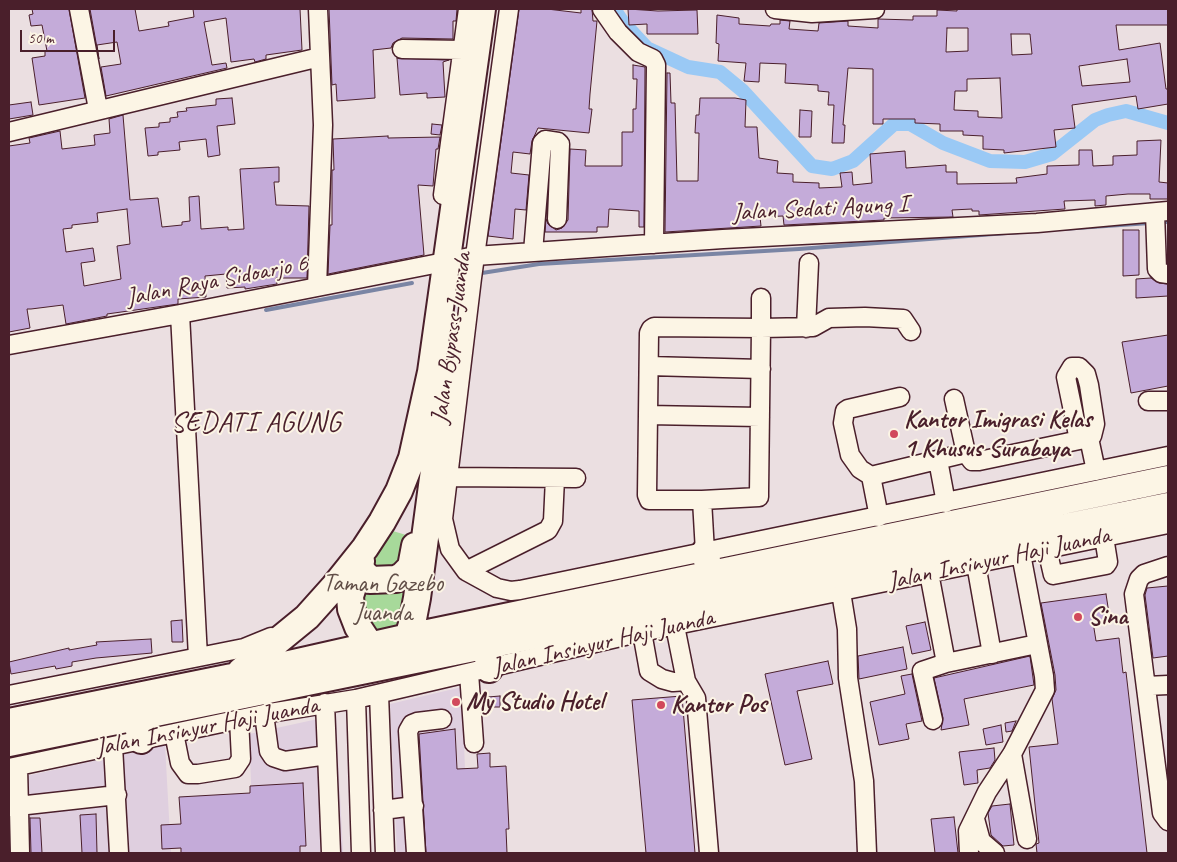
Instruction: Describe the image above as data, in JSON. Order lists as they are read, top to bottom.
{
  "streets": {
    "highway": ["Jalan Bypass Juanda", "Jalan Insinyur Haji Juanda"],
    "street": ["Jalan Sedati Agung I", "Jalan Raya Sidoarjo 6"]
  },
  "crossings": [
    ["Jalan Sedati Agung I", "Jalan Raya Sidoarjo 6"],
    ["Jalan Sedati Agung I", "Jalan Bypass Juanda"],
    ["Jalan Raya Sidoarjo 6", "Jalan Bypass Juanda"],
    ["Jalan Bypass Juanda", "Jalan Insinyur Haji Juanda"]
  ],
  "districts": ["SEDATI AGUNG"],
  "parks": ["Taman Gazebo Juanda"],
  "places": [
    "Kantor Imigrasi Kelas 1 Khusus Surabaya",
    "Sina",
    "My Studio Hotel",
    "Kantor Pos"
  ],
  "scale_bar": "50 m"
}
